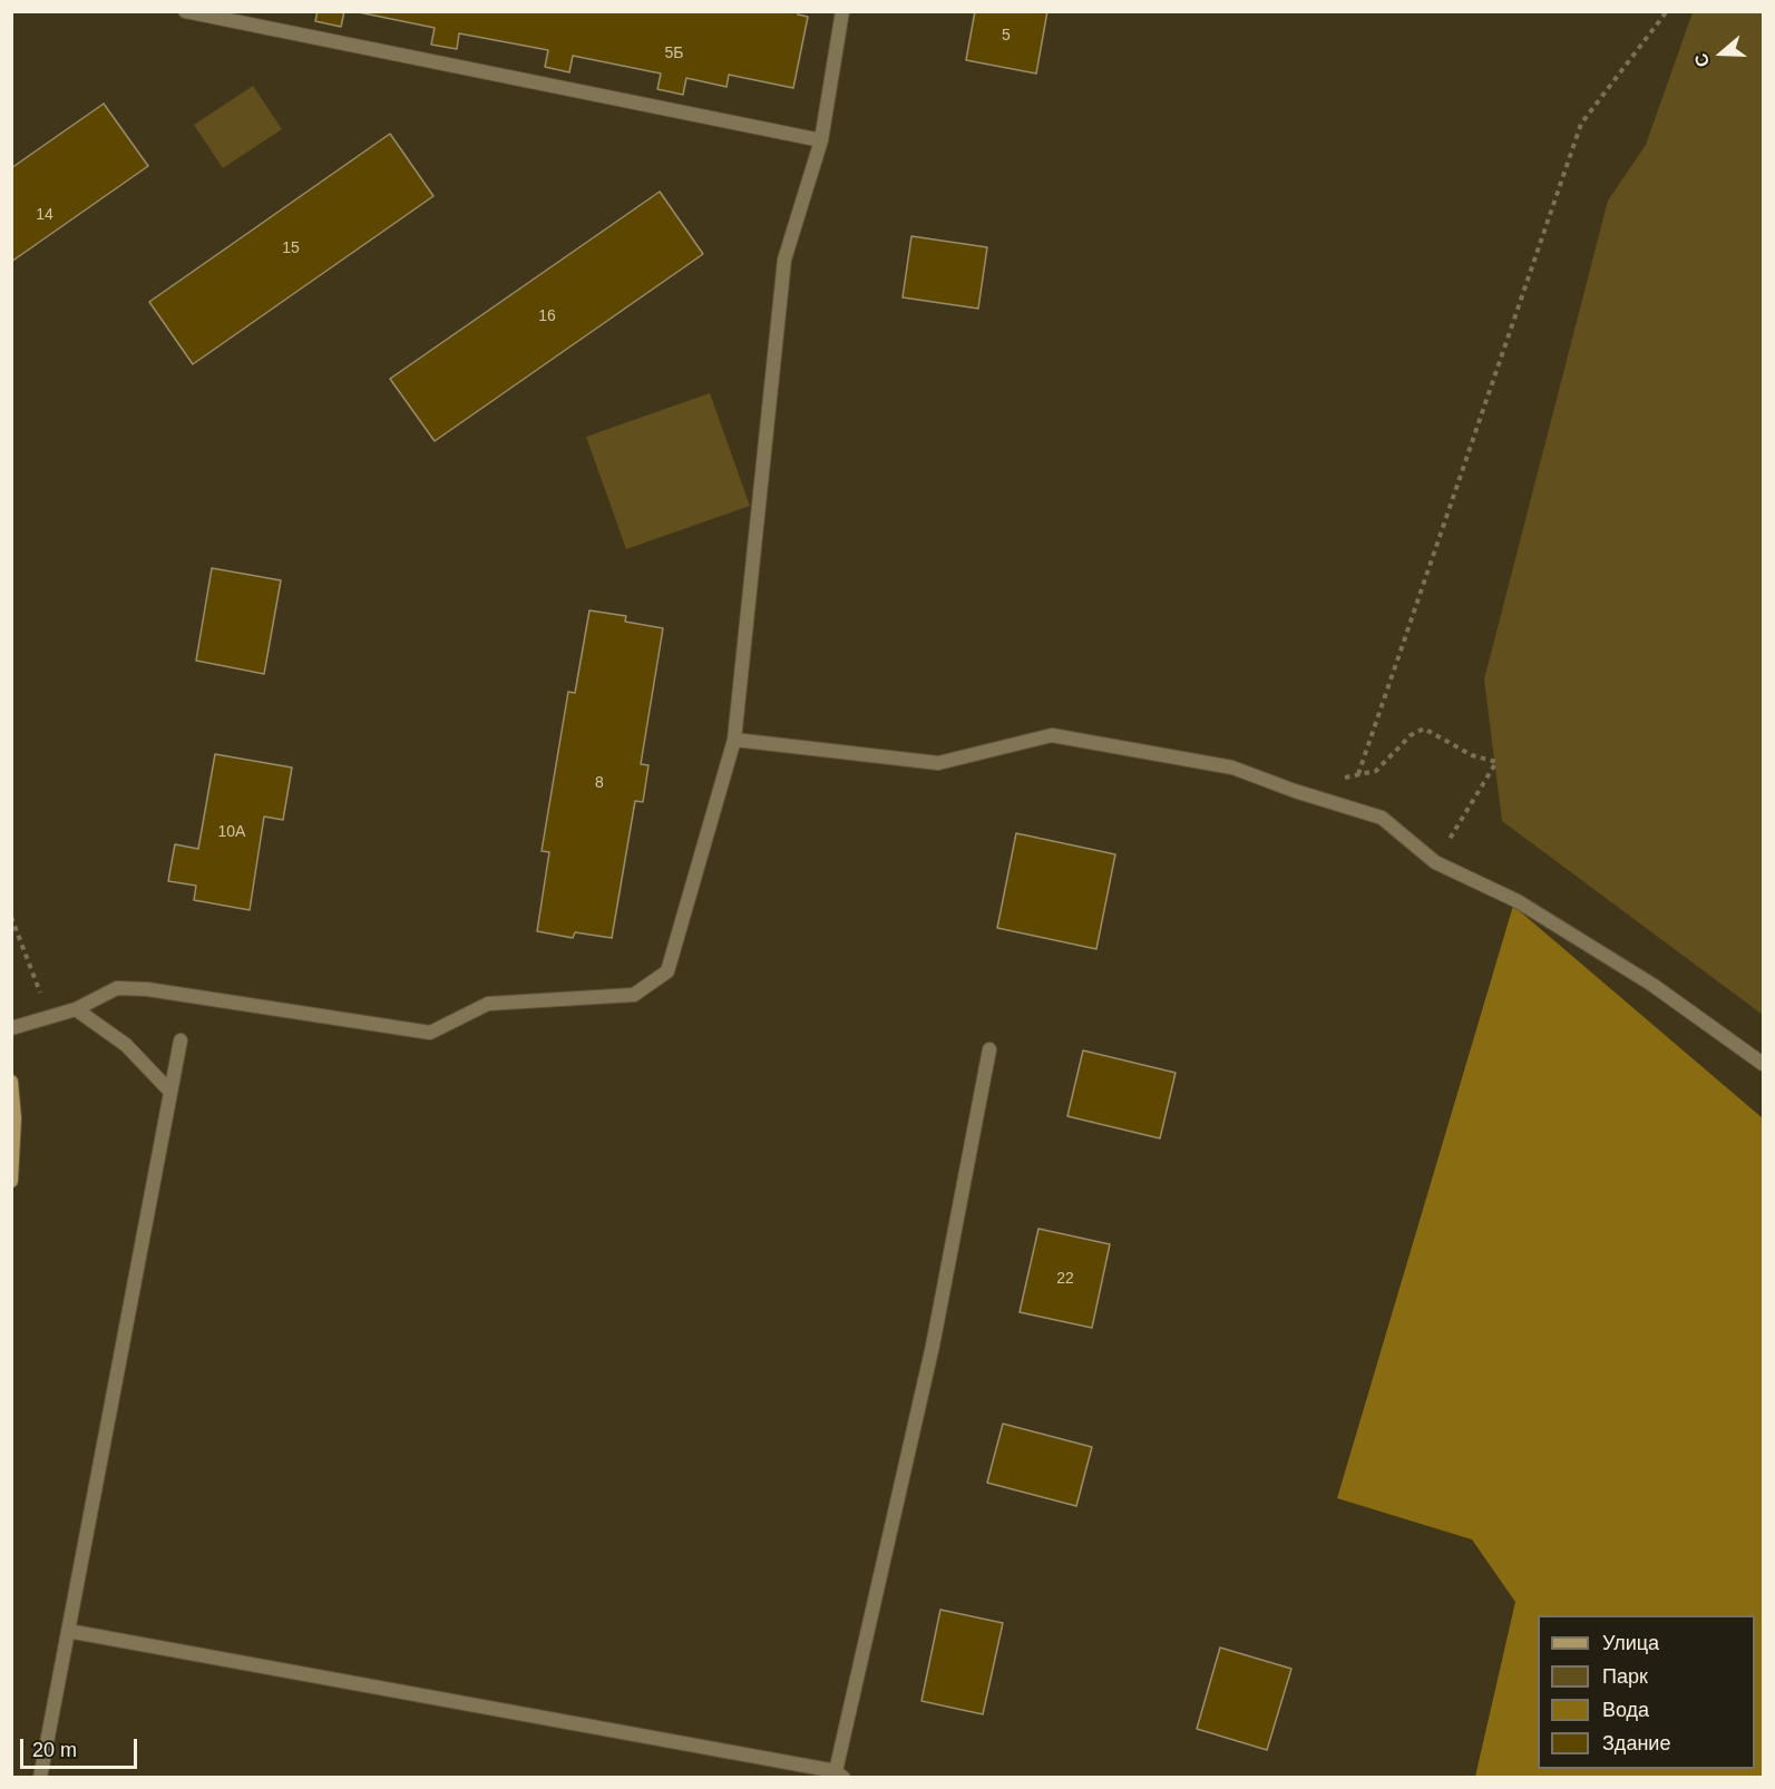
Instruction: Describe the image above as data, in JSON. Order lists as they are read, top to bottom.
{
  "house_numbers": [
    "5",
    "5Б",
    "14",
    "15",
    "16",
    "8",
    "10А",
    "22"
  ],
  "legend": [
    "Улица",
    "Парк",
    "Вода",
    "Здание"
  ],
  "scale_bar": "20 m",
  "north": "left"
}
